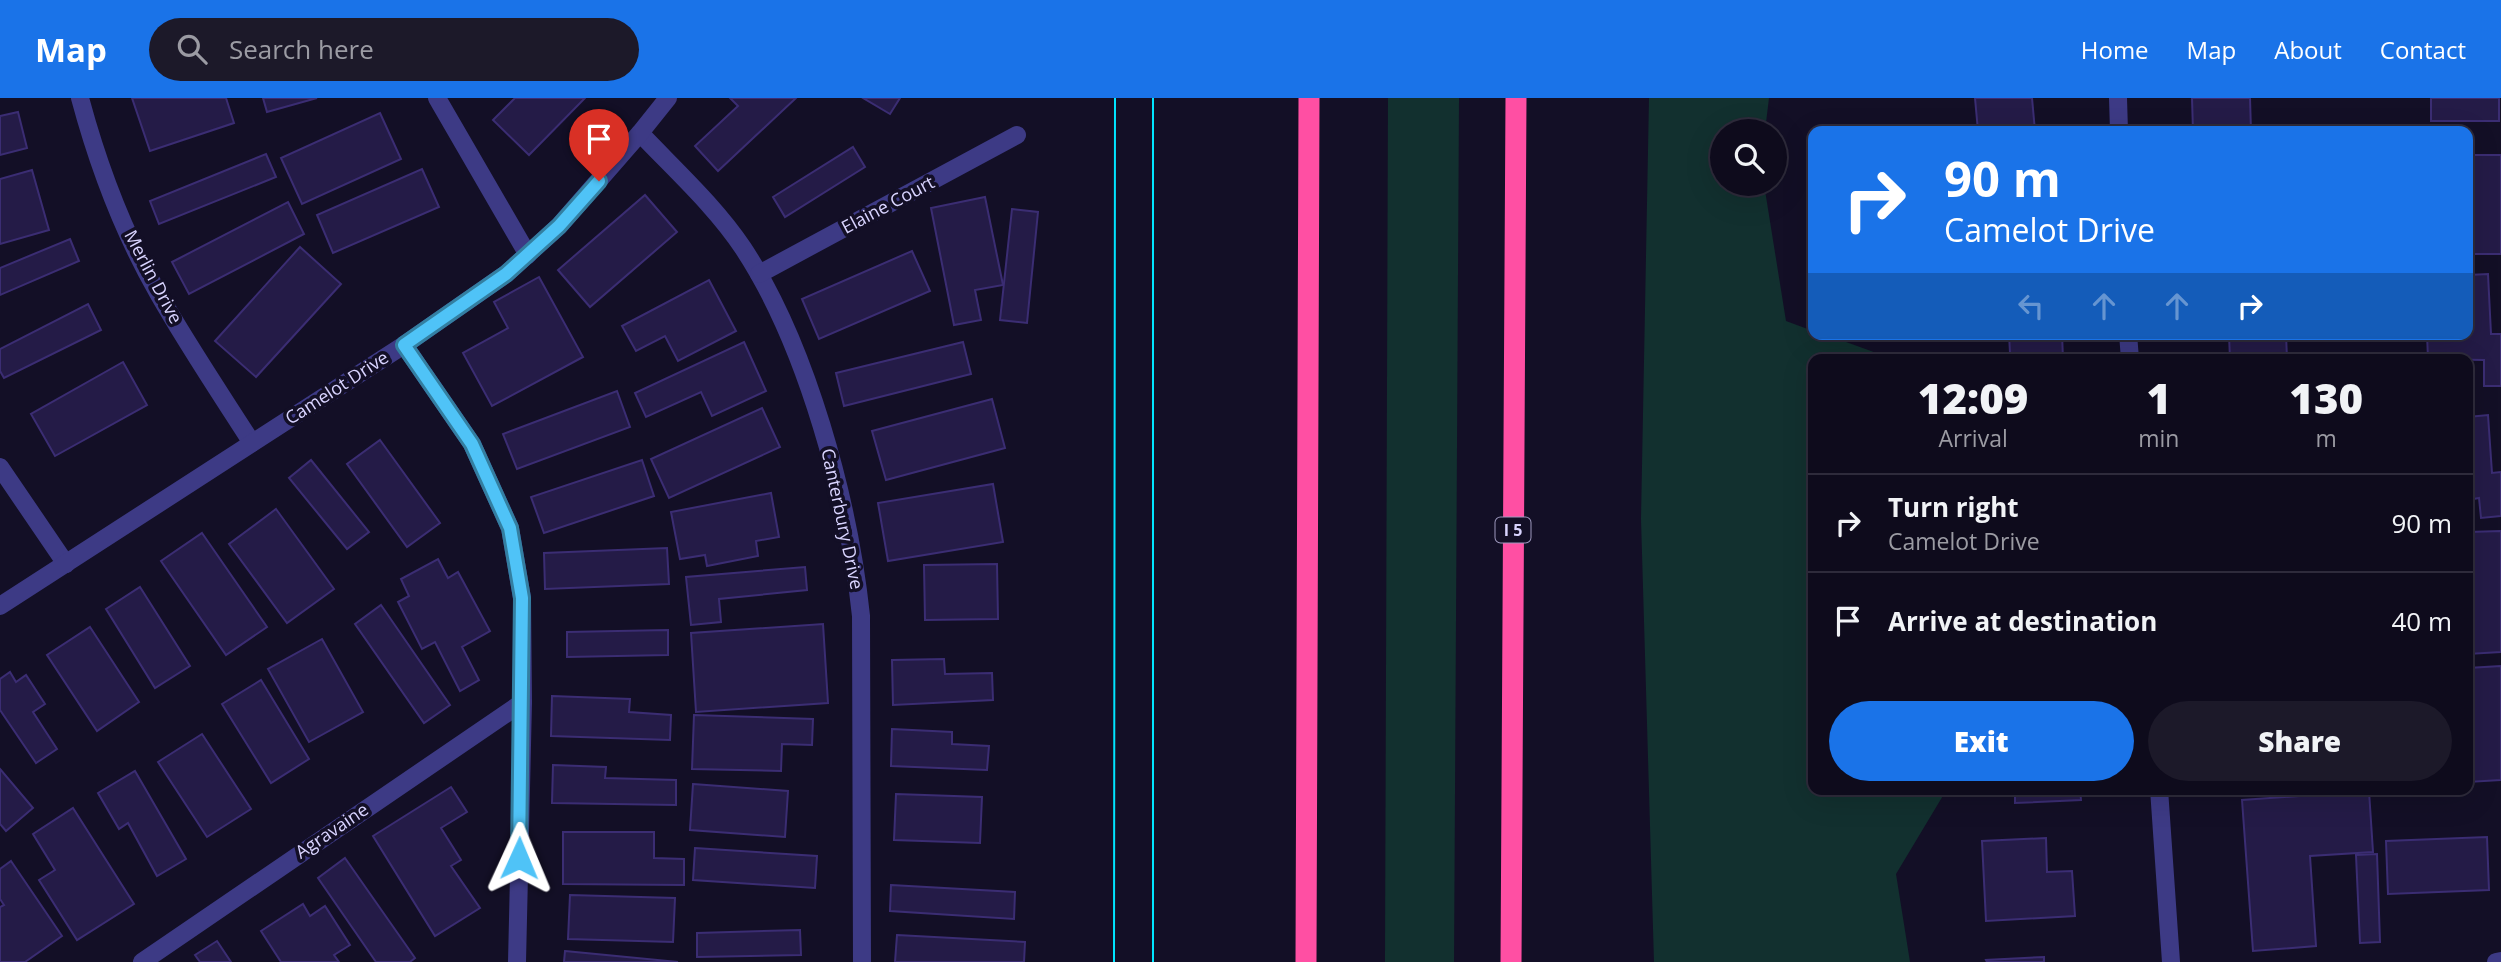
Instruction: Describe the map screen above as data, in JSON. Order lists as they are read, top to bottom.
{
  "streets": {
    "highway": ["I 5"],
    "street": [
      "Elaine Court",
      "Merlin Drive",
      "Camelot Drive",
      "Canterbury Drive",
      "Agravaine"
    ]
  },
  "crossings": [
    ["Elaine Court", "Canterbury Drive"],
    ["Merlin Drive", "Camelot Drive"],
    ["Camelot Drive", "Canterbury Drive"]
  ],
  "page": {
    "header": "Map",
    "search": "Search here",
    "nav": [
      "Home",
      "Map",
      "About",
      "Contact"
    ],
    "turn": ["90 m", "Camelot Drive"],
    "eta": [
      "12:09",
      "Arrival",
      "1",
      "min",
      "130",
      "m"
    ],
    "list": [
      {
        "name": "Turn right",
        "note": "Camelot Drive",
        "value": "90 m"
      },
      {
        "name": "Arrive at destination",
        "value": "40 m"
      }
    ],
    "buttons": ["Exit", "Share"]
  }
}
